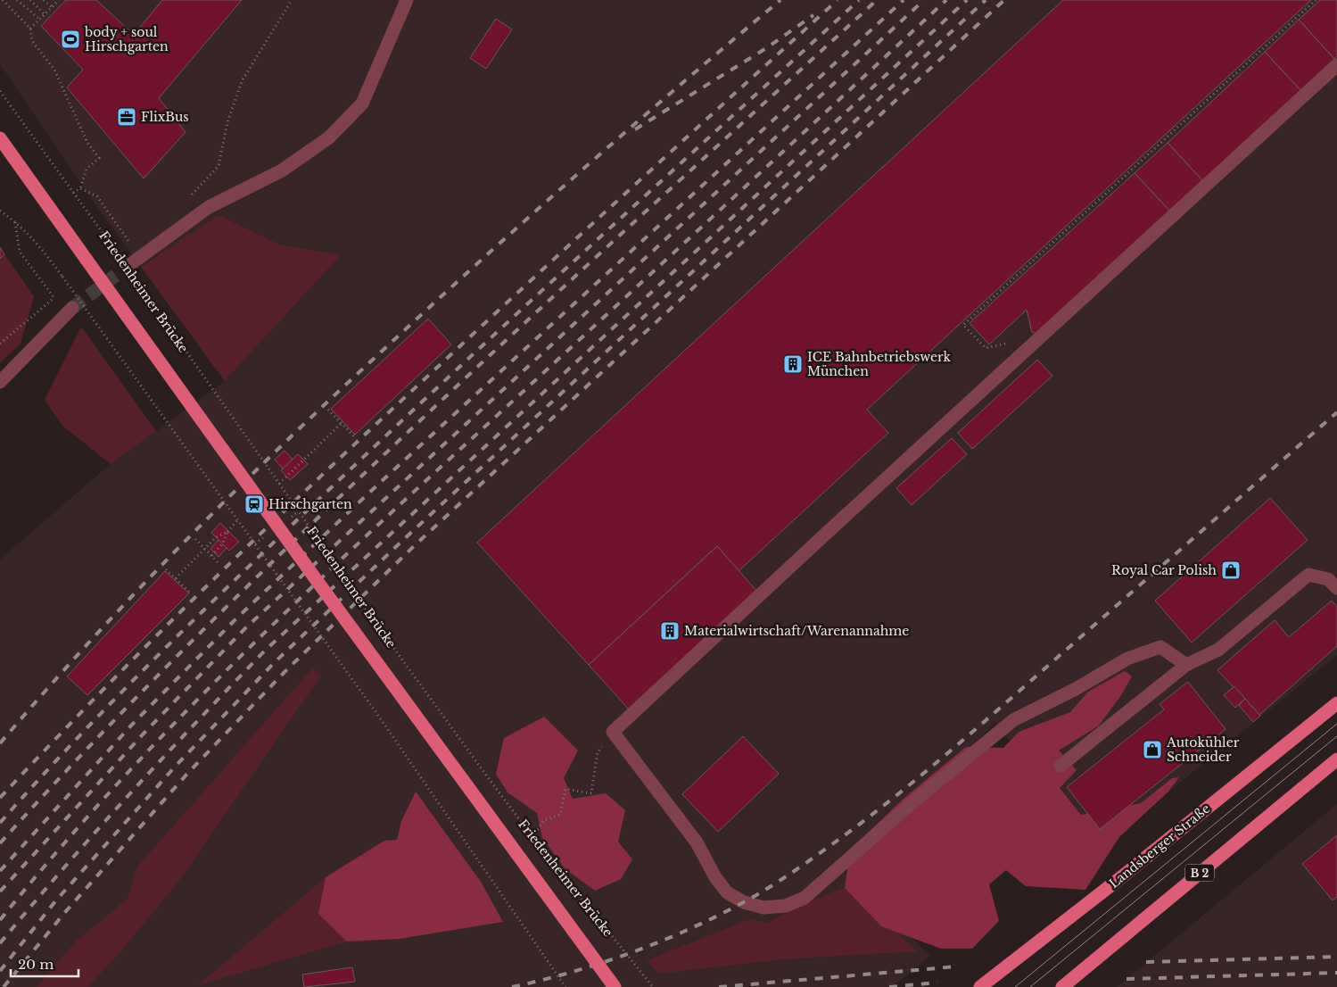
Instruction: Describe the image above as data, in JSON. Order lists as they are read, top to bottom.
{
  "streets": {
    "main road": ["Friedenheimer Brücke", "Landsberger Straße", "B 2"]
  },
  "places": {
    "sports": ["body + soul Hirschgarten"],
    "office": ["FlixBus"],
    "building": ["ICE Bahnbetriebswerk München", "Materialwirtschaft/Warenannahme"],
    "station": ["Hirschgarten"],
    "shop": ["Royal Car Polish", "Autokühler Schneider"]
  },
  "scale_bar": "20 m"
}
